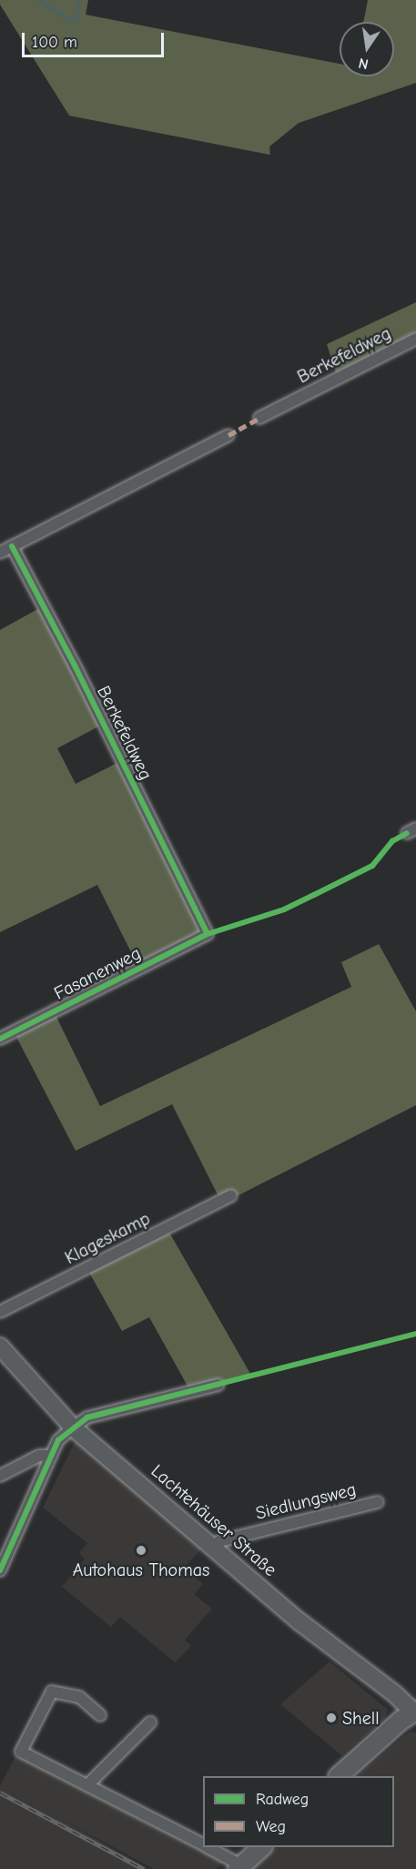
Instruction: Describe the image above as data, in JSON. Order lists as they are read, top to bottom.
{
  "streets": {
    "street": [
      "Berkefeldweg",
      "Fasanenweg",
      "Klageskamp",
      "Siedlungsweg",
      "Lachtehäuser Straße"
    ]
  },
  "crossings": [
    ["Berkefeldweg", "Fasanenweg"],
    ["Siedlungsweg", "Lachtehäuser Straße"]
  ],
  "places": ["Autohaus Thomas", "Shell"],
  "legend": ["Radweg", "Weg"],
  "scale_bar": "100 m",
  "north": "bottom"
}
